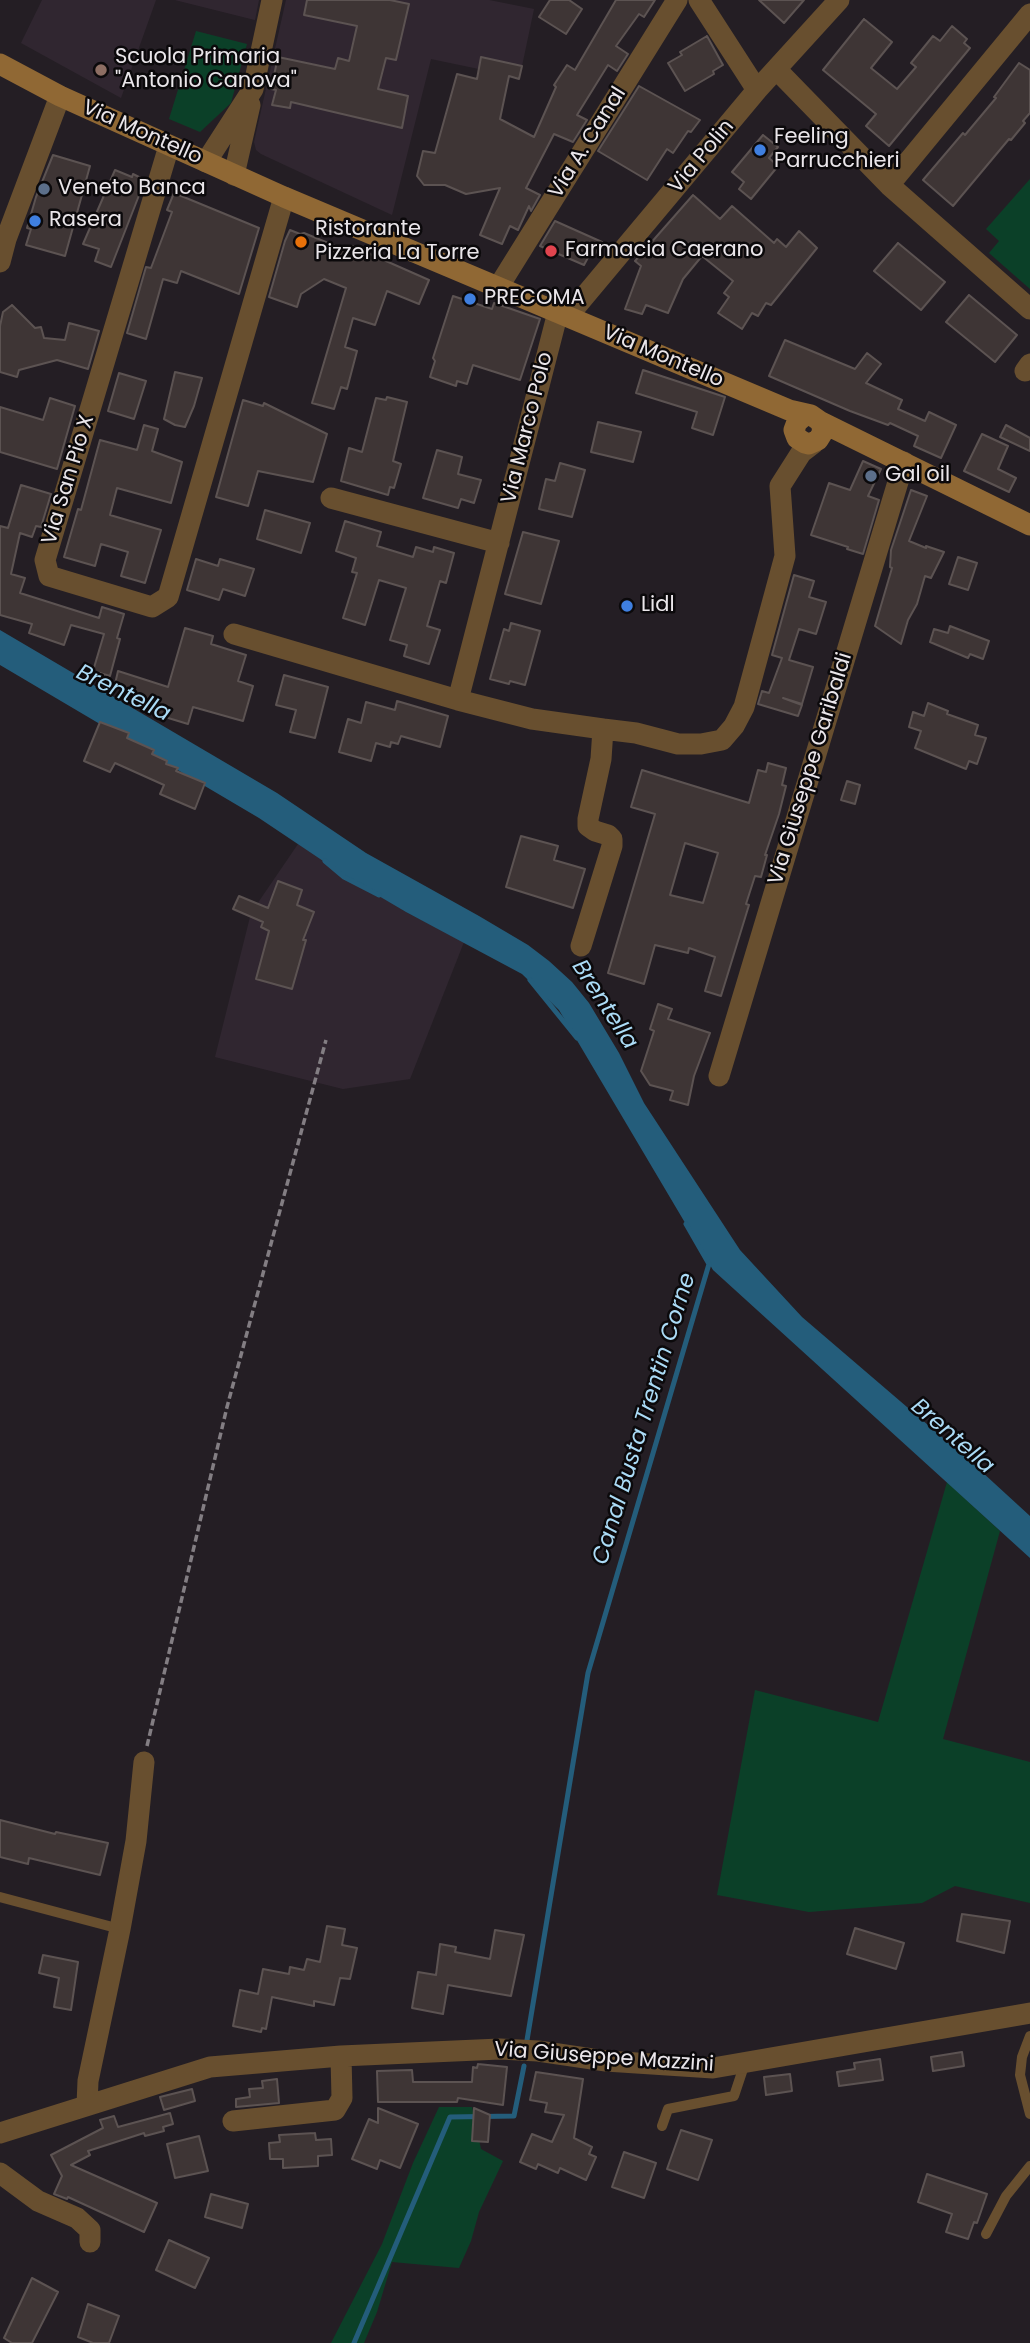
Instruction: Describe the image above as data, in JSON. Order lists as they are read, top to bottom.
{
  "streets": {
    "main road": ["Via Montello"],
    "street": [
      "Via A. Canal",
      "Via Polin",
      "Via Marco Polo",
      "Via San Pio X",
      "Via Giuseppe Garibaldi",
      "Via Giuseppe Mazzini"
    ]
  },
  "crossings": [
    ["Via Montello", "Via A. Canal"],
    ["Via Montello", "Via Polin"],
    ["Via Montello", "Via Marco Polo"],
    ["Via Montello", "Via San Pio X"],
    ["Via Montello", "Via Giuseppe Garibaldi"],
    ["Via Polin", "Via Marco Polo"]
  ],
  "water": ["Brentella", "Canal Busta Trentin Corne"],
  "places": [
    "Scuola Primaria \"Antonio Canova\"",
    "Feeling Parrucchieri",
    "Veneto Banca",
    "Rasera",
    "Ristorante Pizzeria La Torre",
    "Farmacia Caerano",
    "PRECOMA",
    "Gal oil",
    "Lidl"
  ]
}
